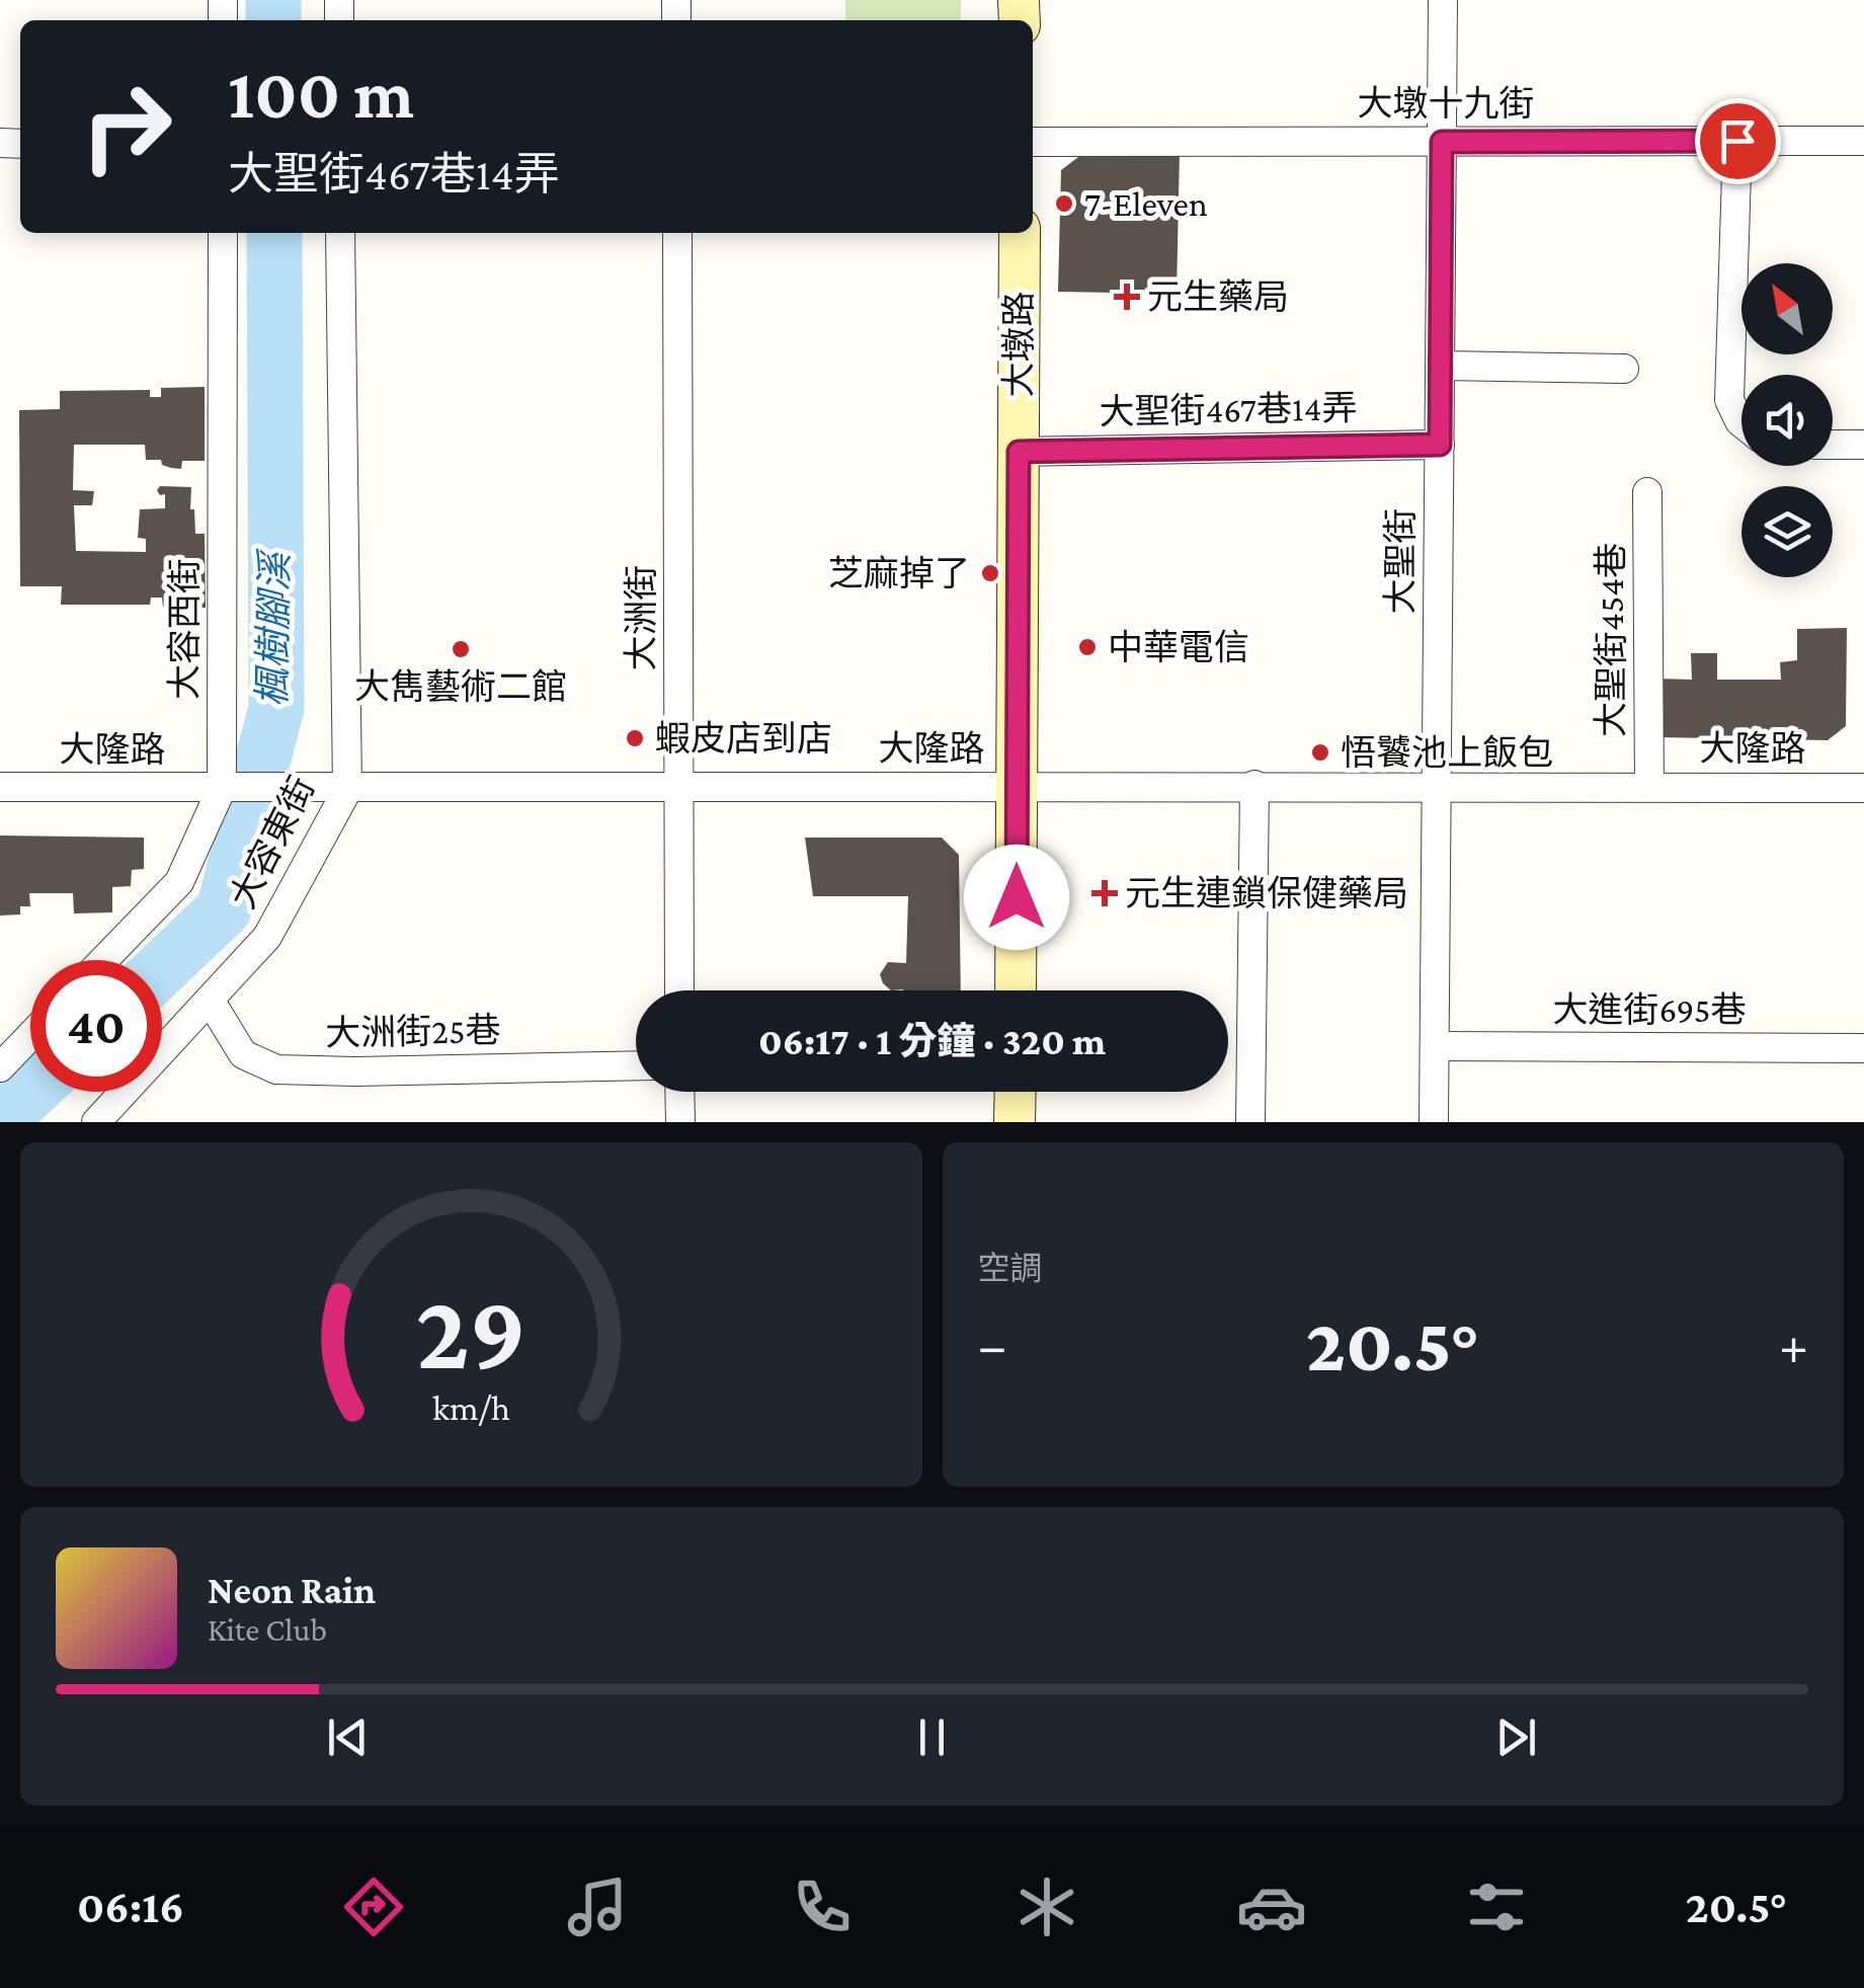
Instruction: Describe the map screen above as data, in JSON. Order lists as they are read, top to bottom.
{
  "streets": {
    "street": [
      "大墩十九街",
      "大墩路",
      "大聖街467巷14弄",
      "大聖街",
      "大洲街",
      "大容西街",
      "大聖街454巷",
      "大隆路",
      "大容東街",
      "大進街695巷",
      "大洲街25巷"
    ]
  },
  "crossings": [
    ["大墩十九街", "大聖街"],
    ["大墩路", "大聖街467巷14弄"],
    ["大墩路", "大隆路"],
    ["大聖街467巷14弄", "大聖街"],
    ["大聖街", "大隆路"],
    ["大聖街", "大進街695巷"],
    ["大洲街", "大隆路"],
    ["大容西街", "大隆路"],
    ["大聖街454巷", "大隆路"],
    ["大隆路", "大容東街"],
    ["大容東街", "大洲街25巷"]
  ],
  "water": ["楓樹腳溪"],
  "places": {
    "other": [
      "7-Eleven",
      "芝麻掉了",
      "中華電信",
      "大雋藝術二館",
      "蝦皮店到店",
      "悟饕池上飯包"
    ],
    "health": ["元生藥局", "元生連鎖保健藥局"]
  },
  "north": "top left",
  "page": {
    "turn": ["100 m", "大聖街467巷14弄"],
    "limit": "40",
    "trip": "06:17 · 1 分鐘 · 320 m",
    "tile": "空調",
    "heat": ["−", "20.5°", "+"],
    "song": ["Neon Rain", "Kite Club"],
    "tabs": ["06:16", "20.5°"],
    "gauge": ["29", "km/h"]
  }
}
